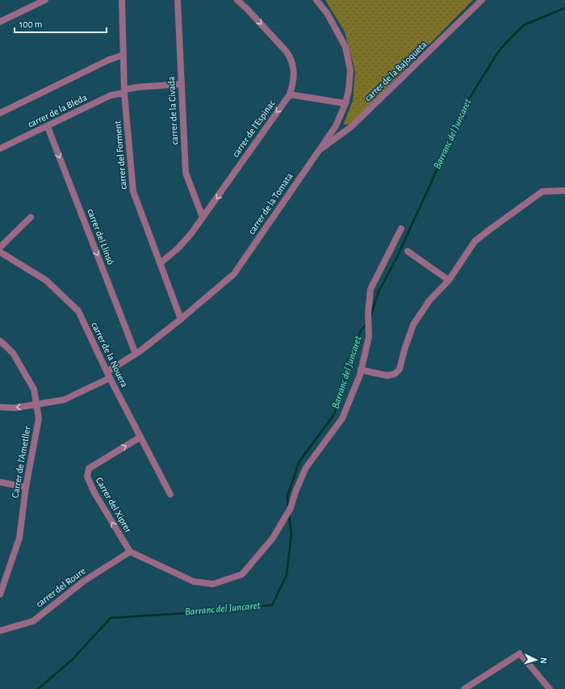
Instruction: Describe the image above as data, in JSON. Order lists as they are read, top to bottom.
{
  "streets": {
    "street": [
      "carrer de la Bajoqueta",
      "carrer de la Bleda",
      "carrer de la Civada",
      "carrer de l'Espinac",
      "carrer del Forment",
      "carrer de la Tomata",
      "carrer del Llinsó",
      "carrer de la Nouera",
      "Carrer de l'Ametller",
      "Carrer del Xiprer",
      "carrer del Roure"
    ]
  },
  "crossings": [
    ["carrer de la Bajoqueta", "carrer de la Tomata"],
    ["carrer de la Bleda", "carrer de la Civada"],
    ["carrer de la Bleda", "carrer del Forment"],
    ["carrer de la Bleda", "carrer del Llinsó"],
    ["carrer de la Civada", "carrer de l'Espinac"],
    ["carrer de l'Espinac", "carrer del Forment"],
    ["carrer del Forment", "carrer de la Tomata"],
    ["carrer de la Tomata", "carrer del Llinsó"],
    ["carrer de la Tomata", "carrer de la Nouera"],
    ["carrer de la Tomata", "Carrer de l'Ametller"],
    ["carrer de la Nouera", "Carrer del Xiprer"],
    ["Carrer del Xiprer", "carrer del Roure"]
  ],
  "one_way": ["carrer de l'Espinac", "carrer del Llinsó"],
  "water": ["Barranc del Juncaret"],
  "scale_bar": "100 m",
  "north": "right"
}
